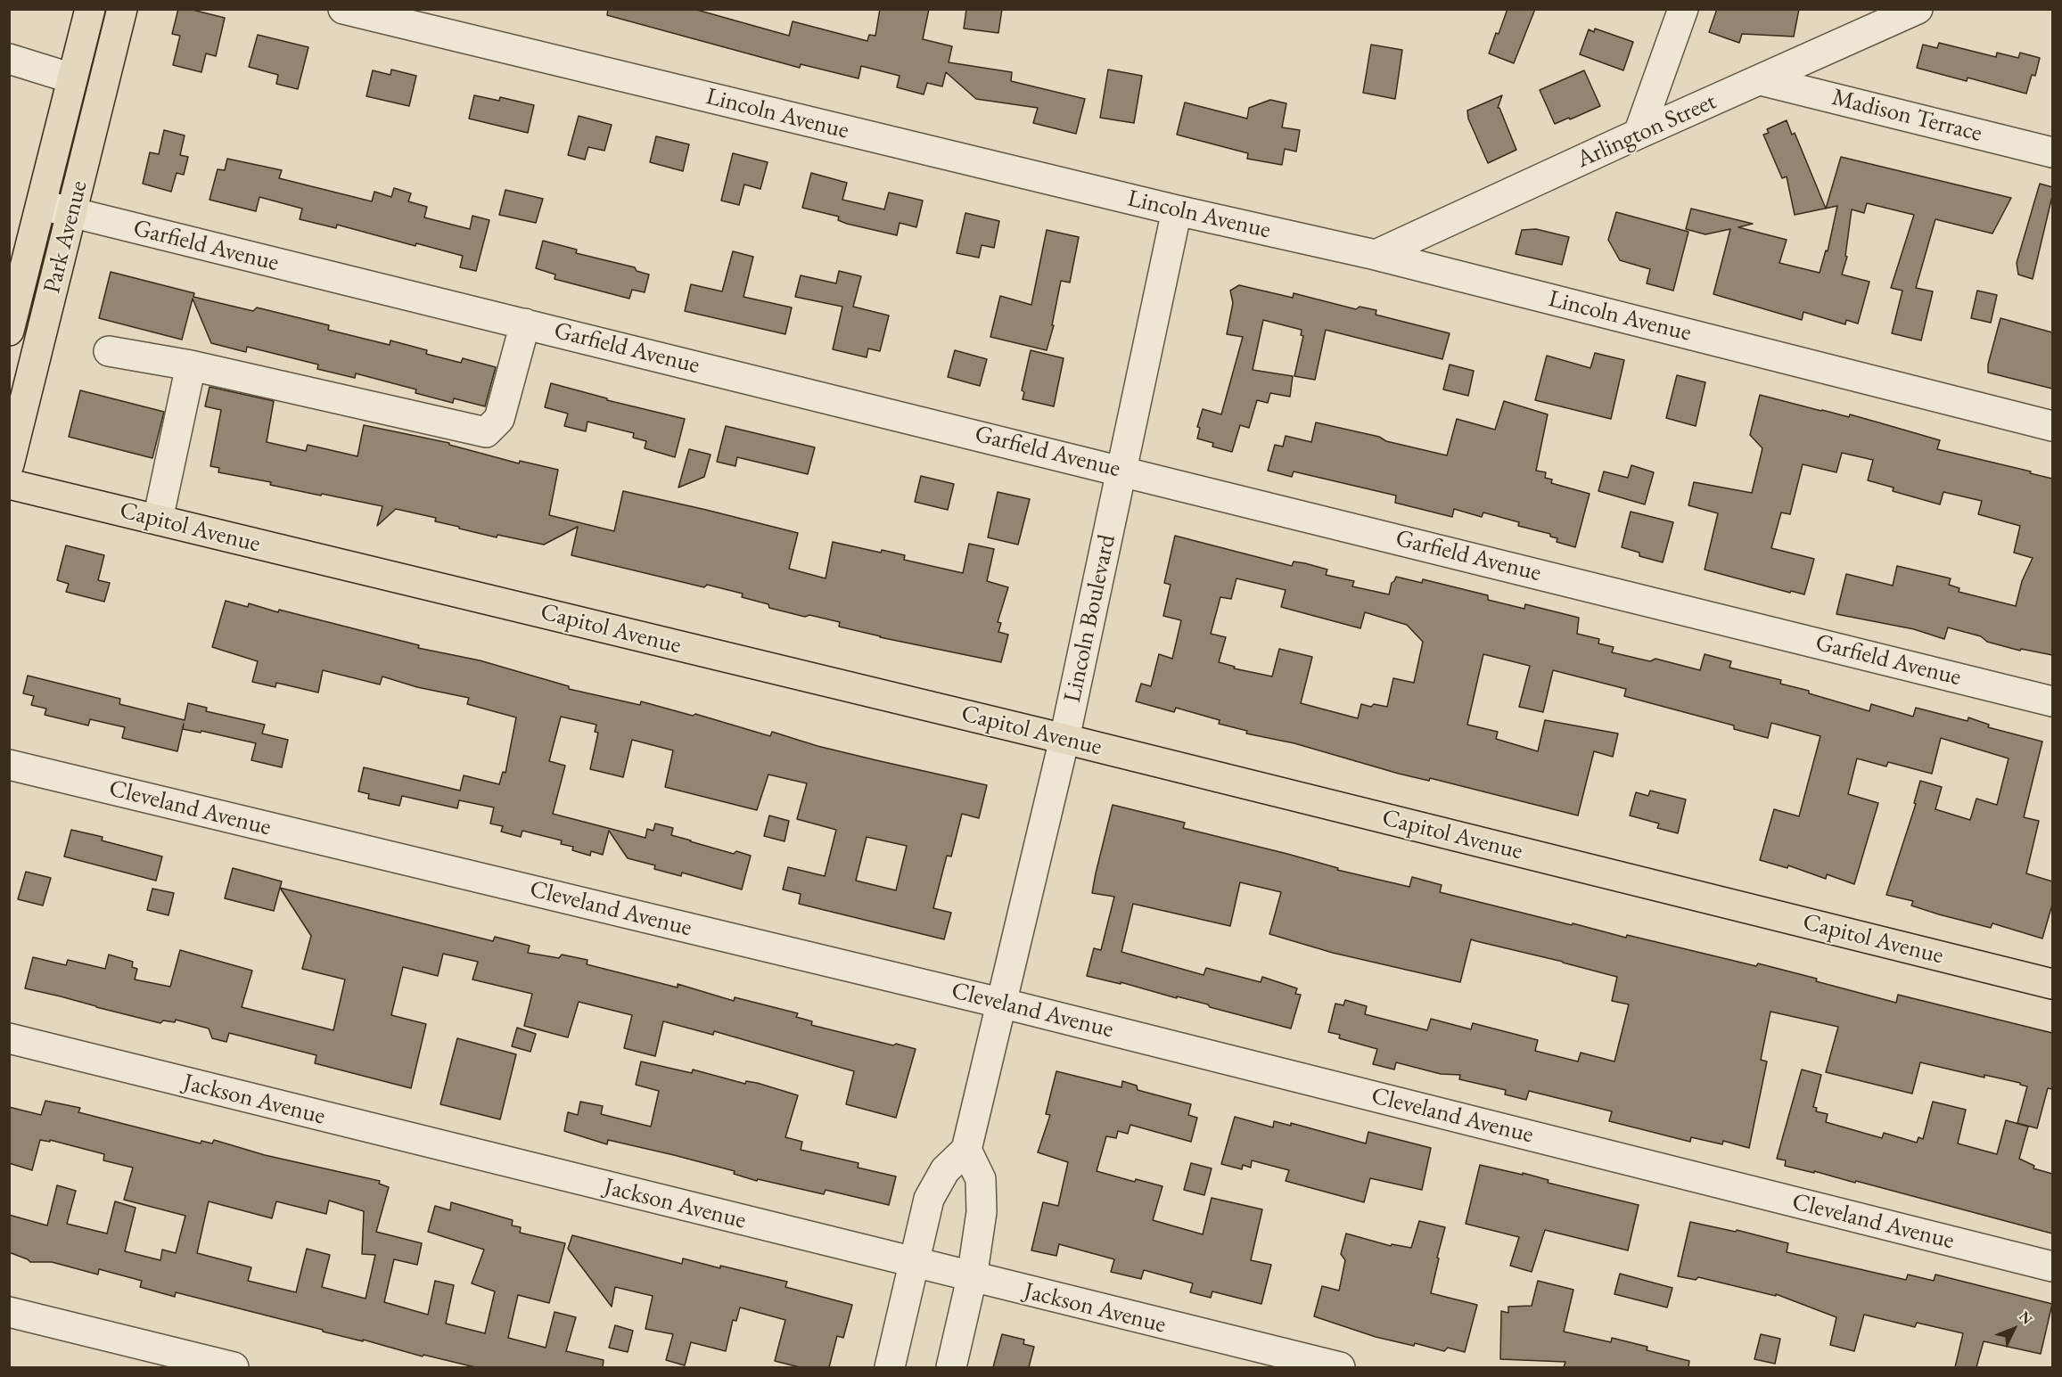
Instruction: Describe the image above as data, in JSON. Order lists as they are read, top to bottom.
{
  "streets": {
    "main road": ["Park Avenue", "Capitol Avenue"],
    "street": [
      "Lincoln Avenue",
      "Madison Terrace",
      "Arlington Street",
      "Garfield Avenue",
      "Lincoln Boulevard",
      "Cleveland Avenue",
      "Jackson Avenue"
    ]
  },
  "crossings": [
    ["Lincoln Avenue", "Arlington Street"],
    ["Lincoln Avenue", "Lincoln Boulevard"],
    ["Madison Terrace", "Arlington Street"],
    ["Park Avenue", "Garfield Avenue"],
    ["Garfield Avenue", "Lincoln Boulevard"],
    ["Capitol Avenue", "Lincoln Boulevard"],
    ["Lincoln Boulevard", "Cleveland Avenue"]
  ],
  "north": "top right"
}
